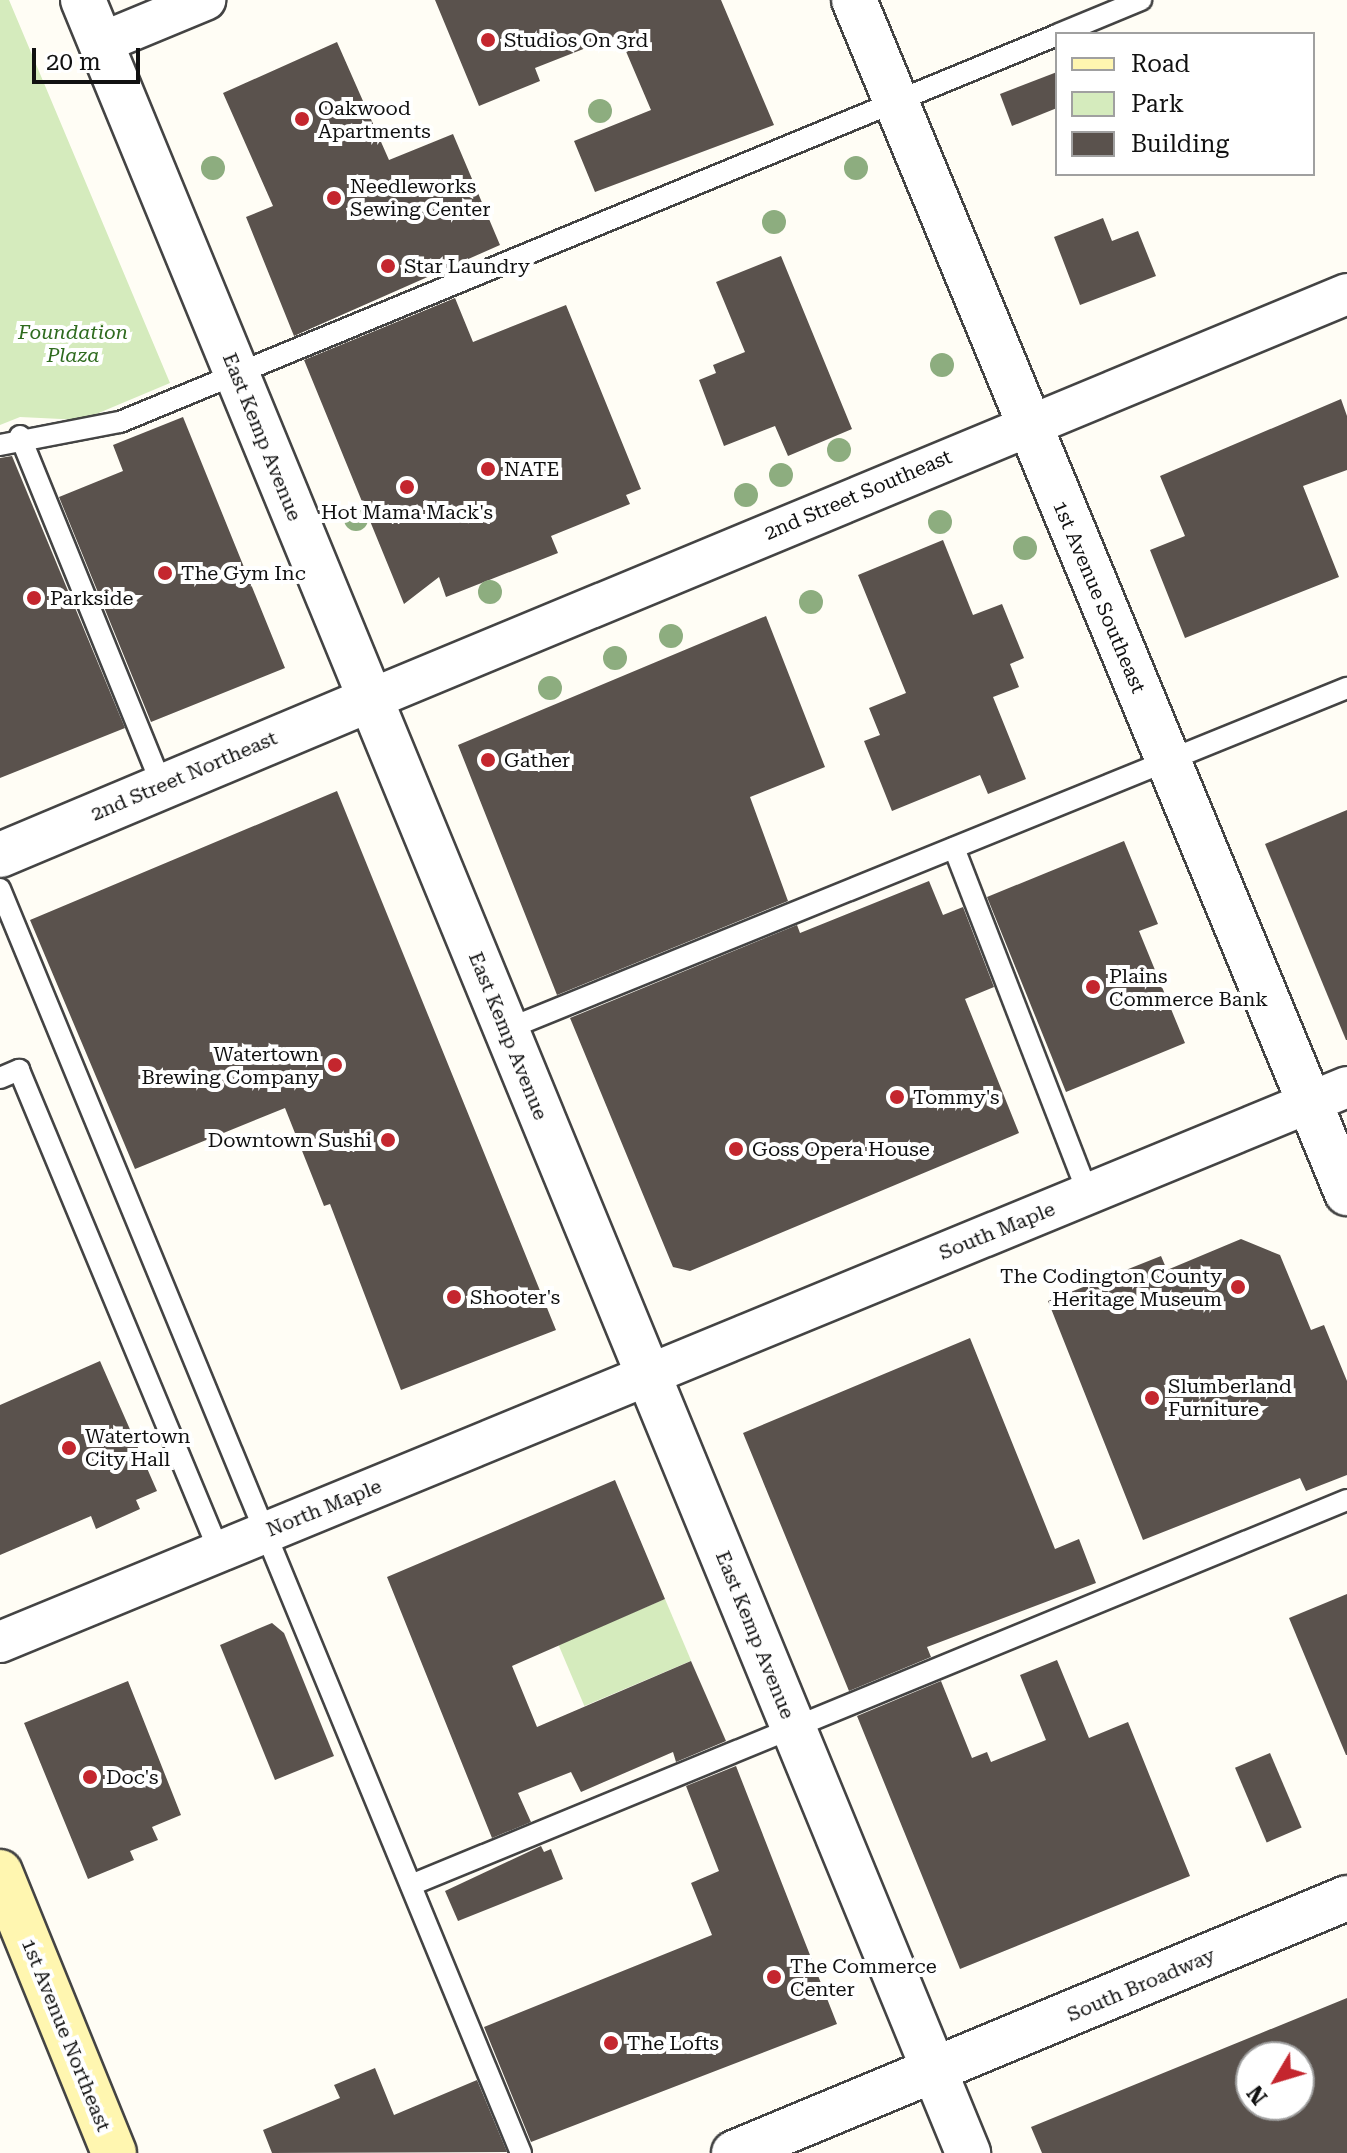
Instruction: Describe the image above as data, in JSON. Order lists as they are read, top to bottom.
{
  "streets": {
    "main road": ["1st Avenue Northeast"],
    "street": [
      "East Kemp Avenue",
      "2nd Street Southeast",
      "1st Avenue Southeast",
      "2nd Street Northeast",
      "South Maple",
      "North Maple",
      "South Broadway"
    ]
  },
  "crossings": [
    ["East Kemp Avenue", "2nd Street Southeast"],
    ["East Kemp Avenue", "2nd Street Northeast"],
    ["East Kemp Avenue", "South Maple"],
    ["East Kemp Avenue", "North Maple"],
    ["East Kemp Avenue", "South Broadway"],
    ["2nd Street Southeast", "1st Avenue Southeast"],
    ["2nd Street Southeast", "2nd Street Northeast"],
    ["1st Avenue Southeast", "South Maple"],
    ["South Maple", "North Maple"]
  ],
  "parks": ["Foundation Plaza"],
  "places": [
    "Studios On 3rd",
    "Oakwood Apartments",
    "Needleworks Sewing Center",
    "Star Laundry",
    "NATE",
    "Hot Mama Mack's",
    "The Gym Inc",
    "Parkside",
    "Gather",
    "Plains Commerce Bank",
    "Watertown Brewing Company",
    "Tommy's",
    "Downtown Sushi",
    "Goss Opera House",
    "The Codington County Heritage Museum",
    "Shooter's",
    "Slumberland Furniture",
    "Watertown City Hall",
    "Doc's",
    "The Commerce Center",
    "The Lofts"
  ],
  "legend": ["Road", "Park", "Building"],
  "scale_bar": "20 m",
  "north": "bottom left"
}
